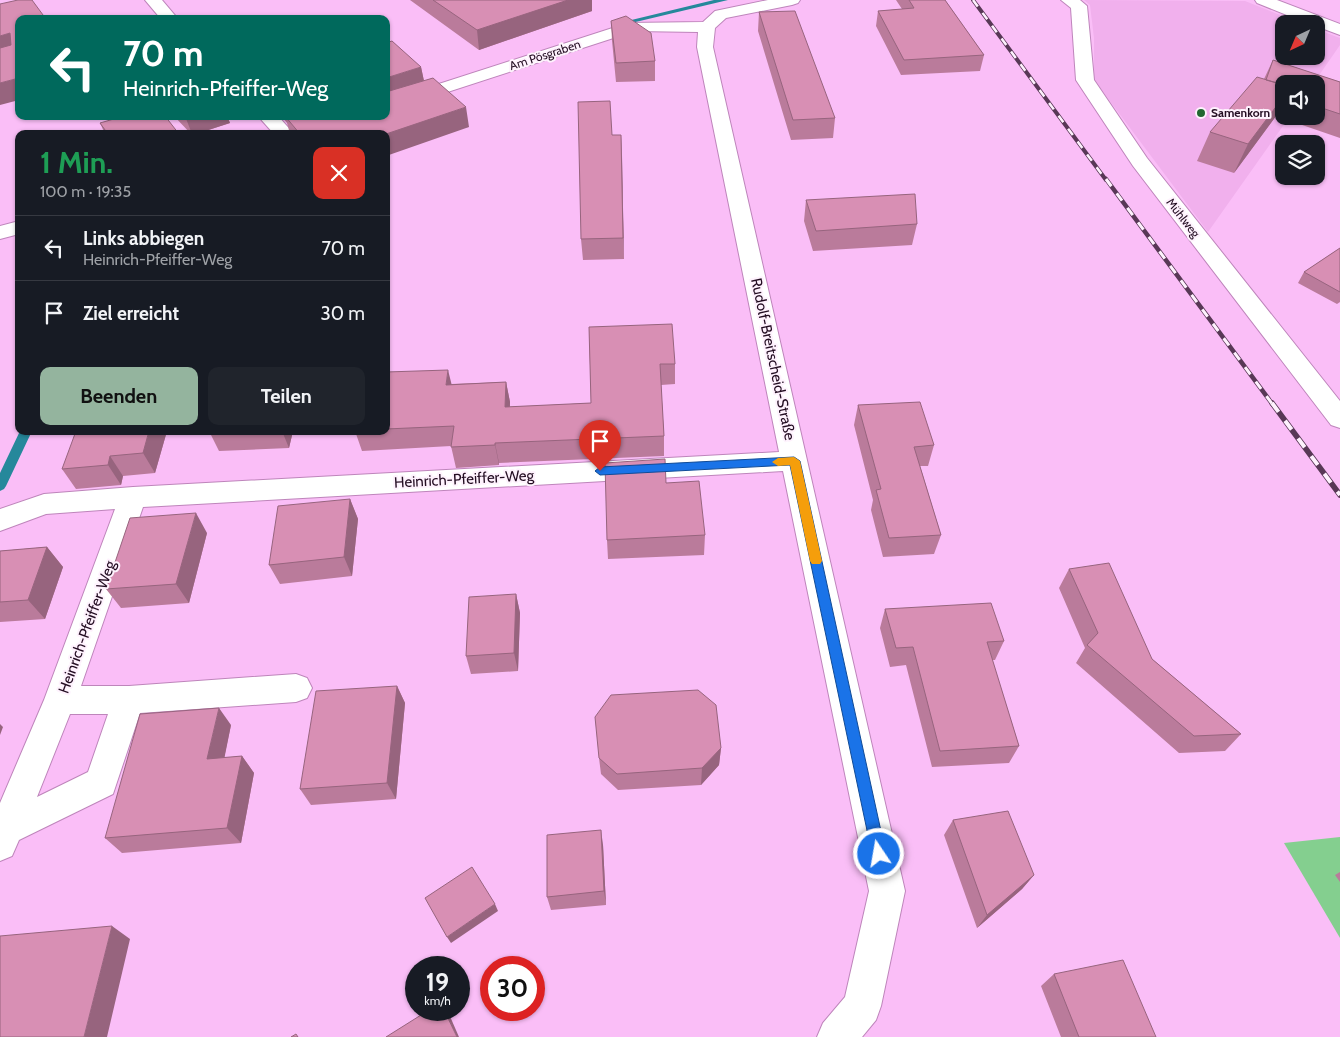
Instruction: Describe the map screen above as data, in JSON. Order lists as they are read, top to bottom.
{
  "streets": {
    "street": [
      "Am Pösgraben",
      "Mühlweg",
      "Rudolf-Breitscheid-Straße",
      "Heinrich-Pfeiffer-Weg"
    ]
  },
  "crossings": [
    ["Am Pösgraben", "Rudolf-Breitscheid-Straße"],
    ["Rudolf-Breitscheid-Straße", "Heinrich-Pfeiffer-Weg"]
  ],
  "places": ["Samenkorn"],
  "north": "bottom left",
  "page": {
    "turn": ["70 m", "Heinrich-Pfeiffer-Weg"],
    "heading": ["1 Min.", "100 m · 19:35"],
    "list": [
      {
        "name": "Links abbiegen",
        "note": "Heinrich-Pfeiffer-Weg",
        "value": "70 m"
      },
      {
        "name": "Ziel erreicht",
        "value": "30 m"
      }
    ],
    "buttons": ["Beenden", "Teilen"],
    "speed": "19 km/h",
    "limit": "30"
  }
}
